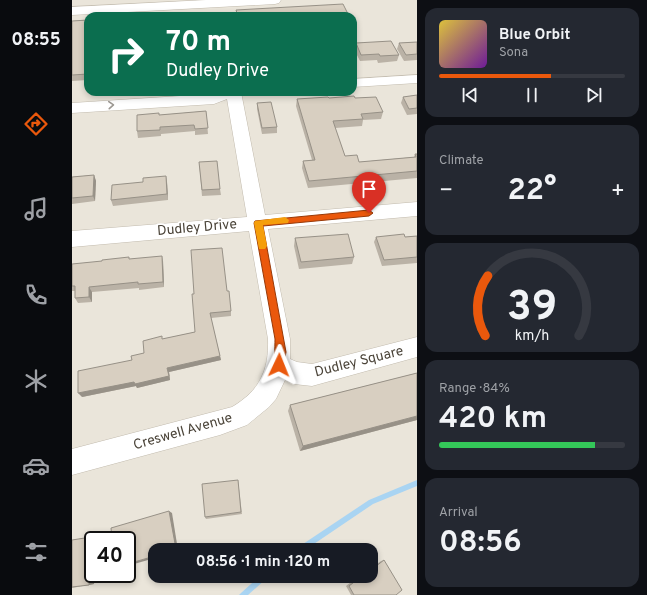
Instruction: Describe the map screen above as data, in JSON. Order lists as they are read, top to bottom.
{
  "streets": {
    "street": ["Dudley Drive", "Dudley Square", "Creswell Avenue"]
  },
  "crossings": [
    ["Dudley Drive", "Creswell Avenue"],
    ["Dudley Square", "Creswell Avenue"]
  ],
  "page": {
    "tabs": "08:55",
    "turn": ["70 m", "Dudley Drive"],
    "song": ["Blue Orbit", "Sona"],
    "tile": [
      "Climate",
      ["Range · 84%", "420 km"],
      ["Arrival", "08:56"]
    ],
    "heat": ["−", "22°", "+"],
    "limit": "40",
    "trip": "08:56 · 1 min · 120 m",
    "gauge": ["39", "km/h"]
  }
}
